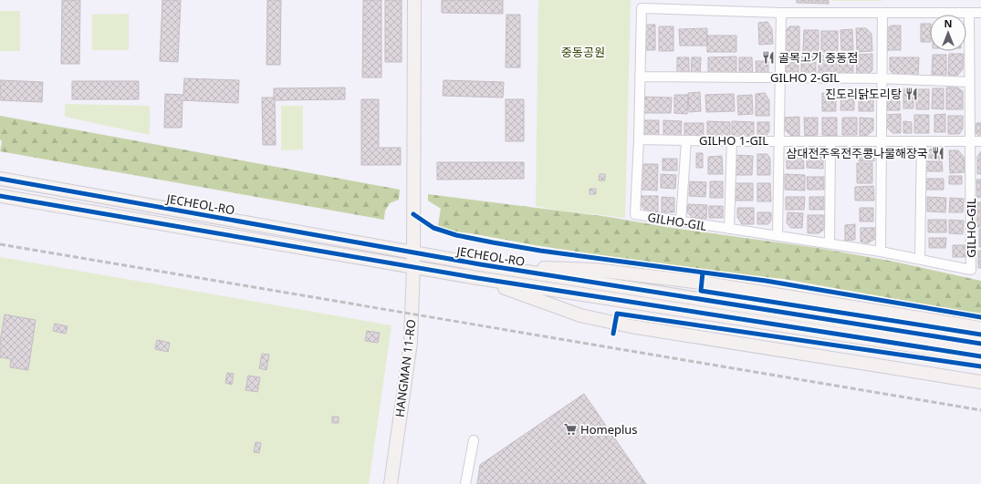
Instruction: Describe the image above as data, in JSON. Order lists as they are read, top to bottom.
{
  "streets": {
    "main road": ["JECHEOL-RO", "HANGMAN 11-RO"],
    "street": ["GILHO 2-GIL", "GILHO 1-GIL", "GILHO-GIL"]
  },
  "crossings": [
    ["GILHO 2-GIL", "GILHO-GIL"],
    ["GILHO 1-GIL", "GILHO-GIL"],
    ["JECHEOL-RO", "HANGMAN 11-RO"]
  ],
  "parks": ["중동공원"],
  "places": {
    "restaurant": ["골목고기 중동점", "진도리닭도리탕", "삼대전주옥전주콩나물해장국"],
    "supermarket": ["Homeplus"]
  },
  "north": "top"
}
